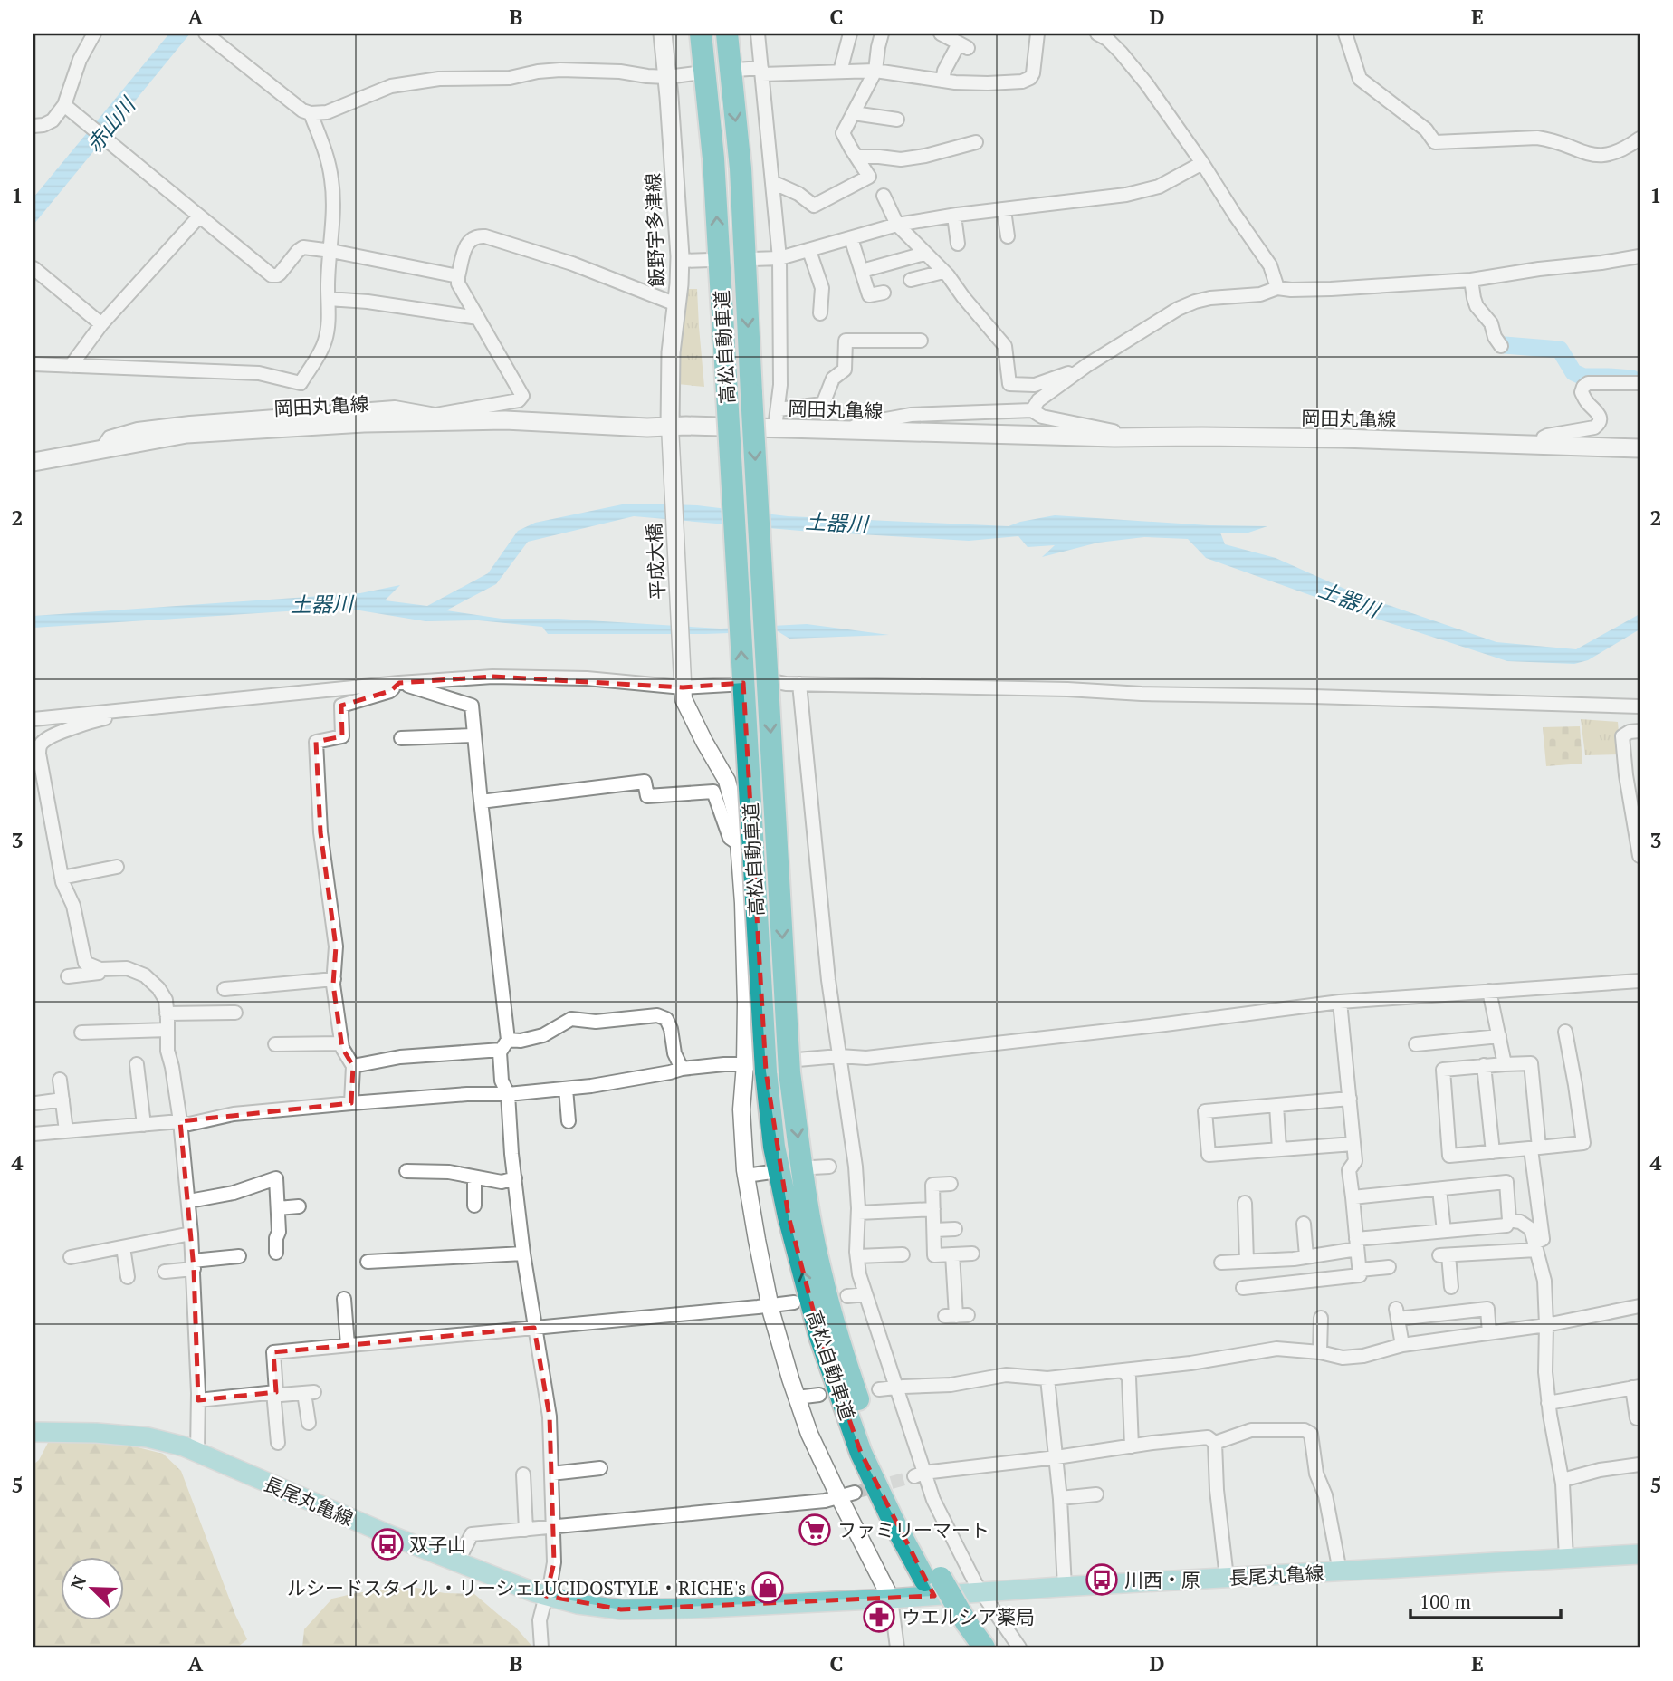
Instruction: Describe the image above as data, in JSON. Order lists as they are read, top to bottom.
{
  "streets": {
    "highway": ["高松自動車道"],
    "main road": ["飯野宇多津線", "岡田丸亀線", "長尾丸亀線"],
    "street": ["平成大橋"]
  },
  "crossings": [
    ["飯野宇多津線", "岡田丸亀線"],
    ["飯野宇多津線", "平成大橋"],
    ["高松自動車道", "平成大橋"],
    ["岡田丸亀線", "平成大橋"],
    ["平成大橋", "長尾丸亀線"]
  ],
  "water": ["赤山川", "土器川"],
  "places": {
    "supermarket": ["ファミリーマート"],
    "bus stop": ["双子山", "川西・原"],
    "shop": ["ルシードスタイル・リーシェLUCIDOSTYLE・RICHE's"],
    "pharmacy": ["ウエルシア薬局"]
  },
  "scale_bar": "100 m",
  "north": "top left",
  "grid": {
    "columns": [
      "A",
      "B",
      "C",
      "D",
      "E"
    ],
    "rows": [
      "1",
      "2",
      "3",
      "4",
      "5"
    ]
  }
}
